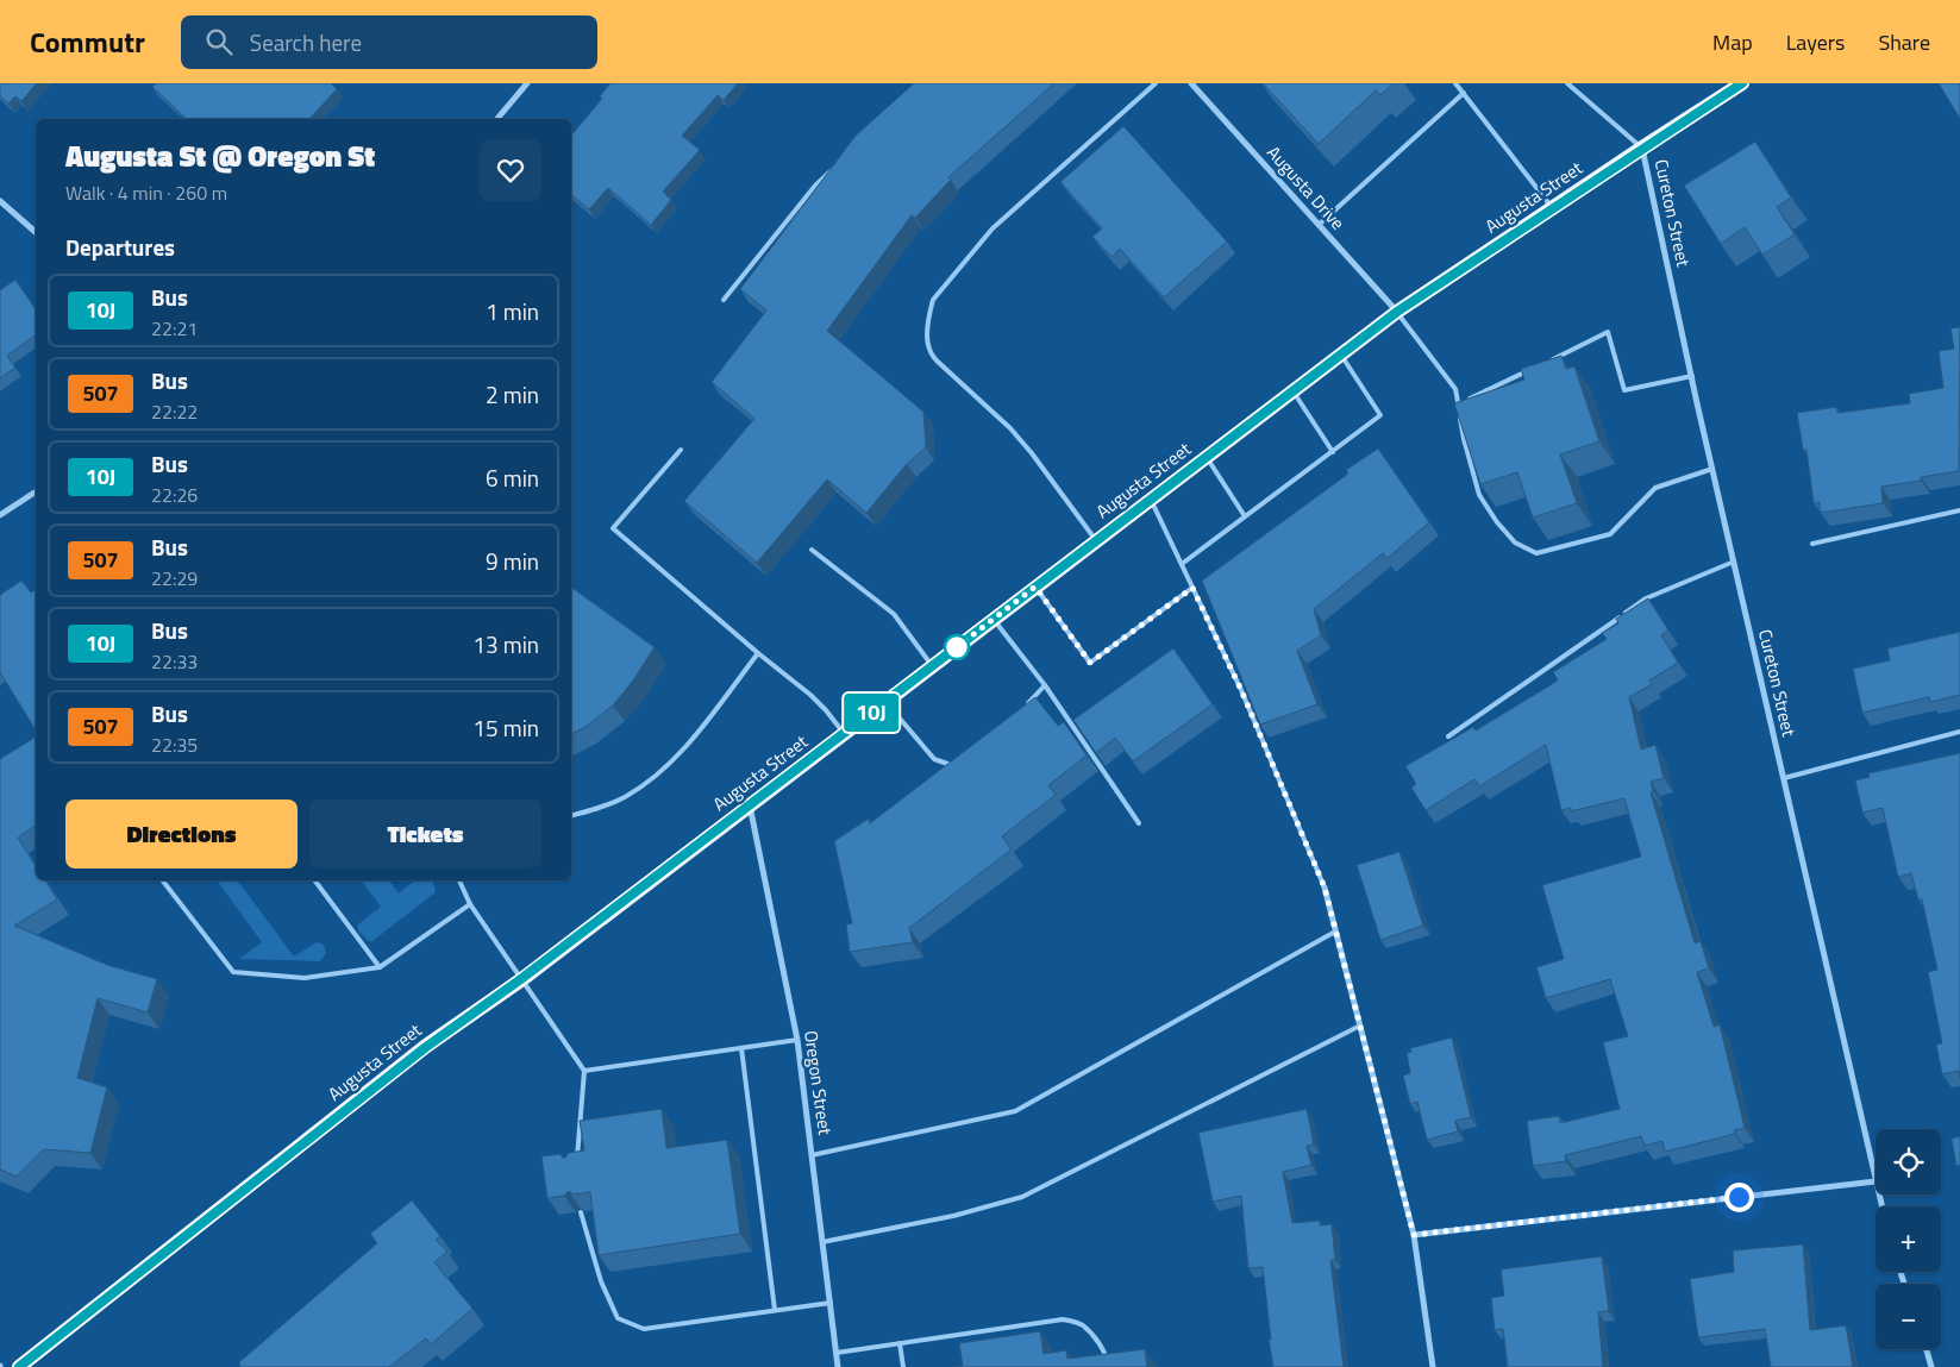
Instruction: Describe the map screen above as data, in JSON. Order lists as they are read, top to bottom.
{
  "streets": {
    "main road": ["Augusta Street"],
    "street": ["Augusta Drive", "Cureton Street", "Oregon Street"]
  },
  "crossings": [
    ["Augusta Drive", "Augusta Street"],
    ["Augusta Street", "Cureton Street"],
    ["Augusta Street", "Oregon Street"]
  ],
  "lines": ["bus line 10J"],
  "page": {
    "header": "Commutr",
    "search": "Search here",
    "nav": ["Map", "Layers", "Share"],
    "on_map": "10J",
    "heading": [
      ["Augusta St @ Oregon St", "Walk · 4 min · 260 m"],
      "Departures"
    ],
    "list": [
      {
        "mark": "10J",
        "name": "Bus",
        "note": "22:21",
        "value": "1 min"
      },
      {
        "mark": "507",
        "name": "Bus",
        "note": "22:22",
        "value": "2 min"
      },
      {
        "mark": "10J",
        "name": "Bus",
        "note": "22:26",
        "value": "6 min"
      },
      {
        "mark": "507",
        "name": "Bus",
        "note": "22:29",
        "value": "9 min"
      },
      {
        "mark": "10J",
        "name": "Bus",
        "note": "22:33",
        "value": "13 min"
      },
      {
        "mark": "507",
        "name": "Bus",
        "note": "22:35",
        "value": "15 min"
      }
    ],
    "buttons": ["Directions", "Tickets"],
    "map_buttons": ["+", "−"]
  }
}
